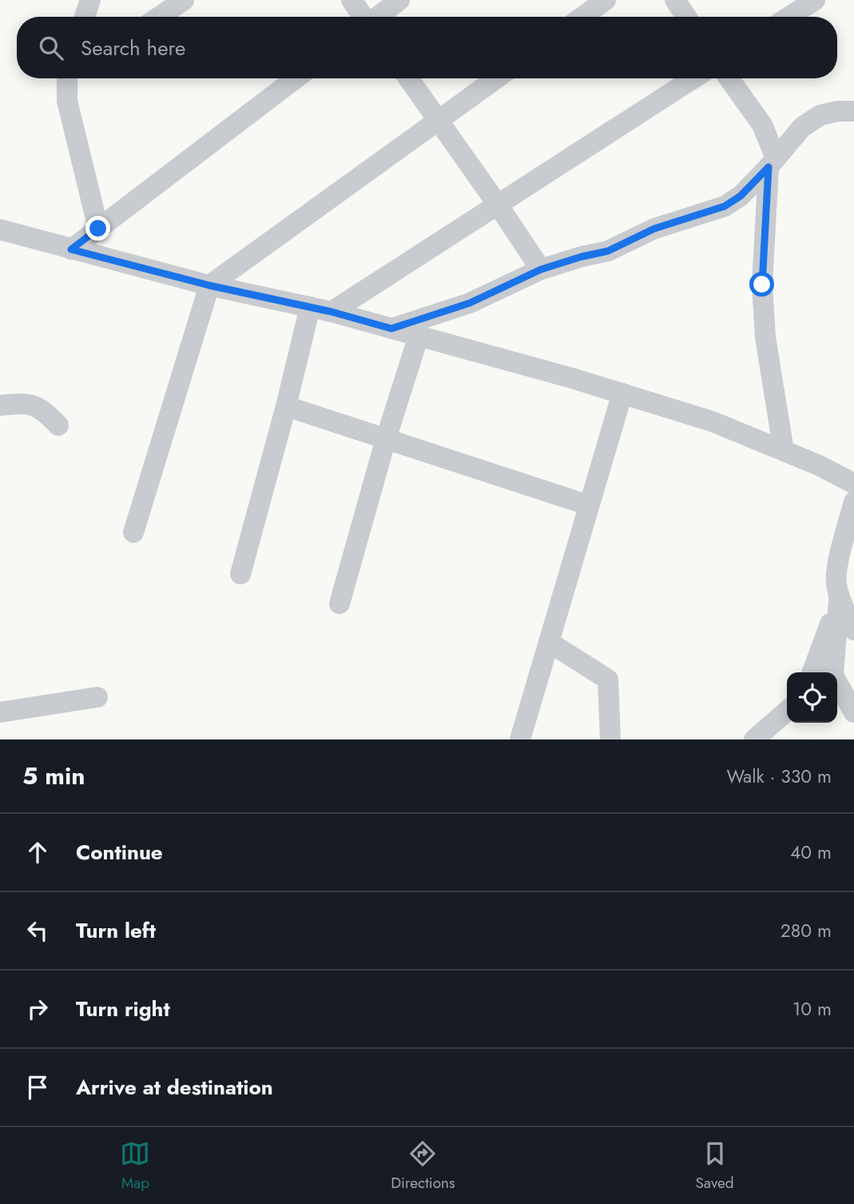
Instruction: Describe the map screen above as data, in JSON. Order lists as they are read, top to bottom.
{
  "page": {
    "search": "Search here",
    "heading": ["5 min", "Walk · 330 m"],
    "list": [
      ["Continue", "40 m"],
      ["Turn left", "280 m"],
      ["Turn right", "10 m"],
      "Arrive at destination"
    ],
    "nav": ["Map", "Directions", "Saved"]
  }
}
